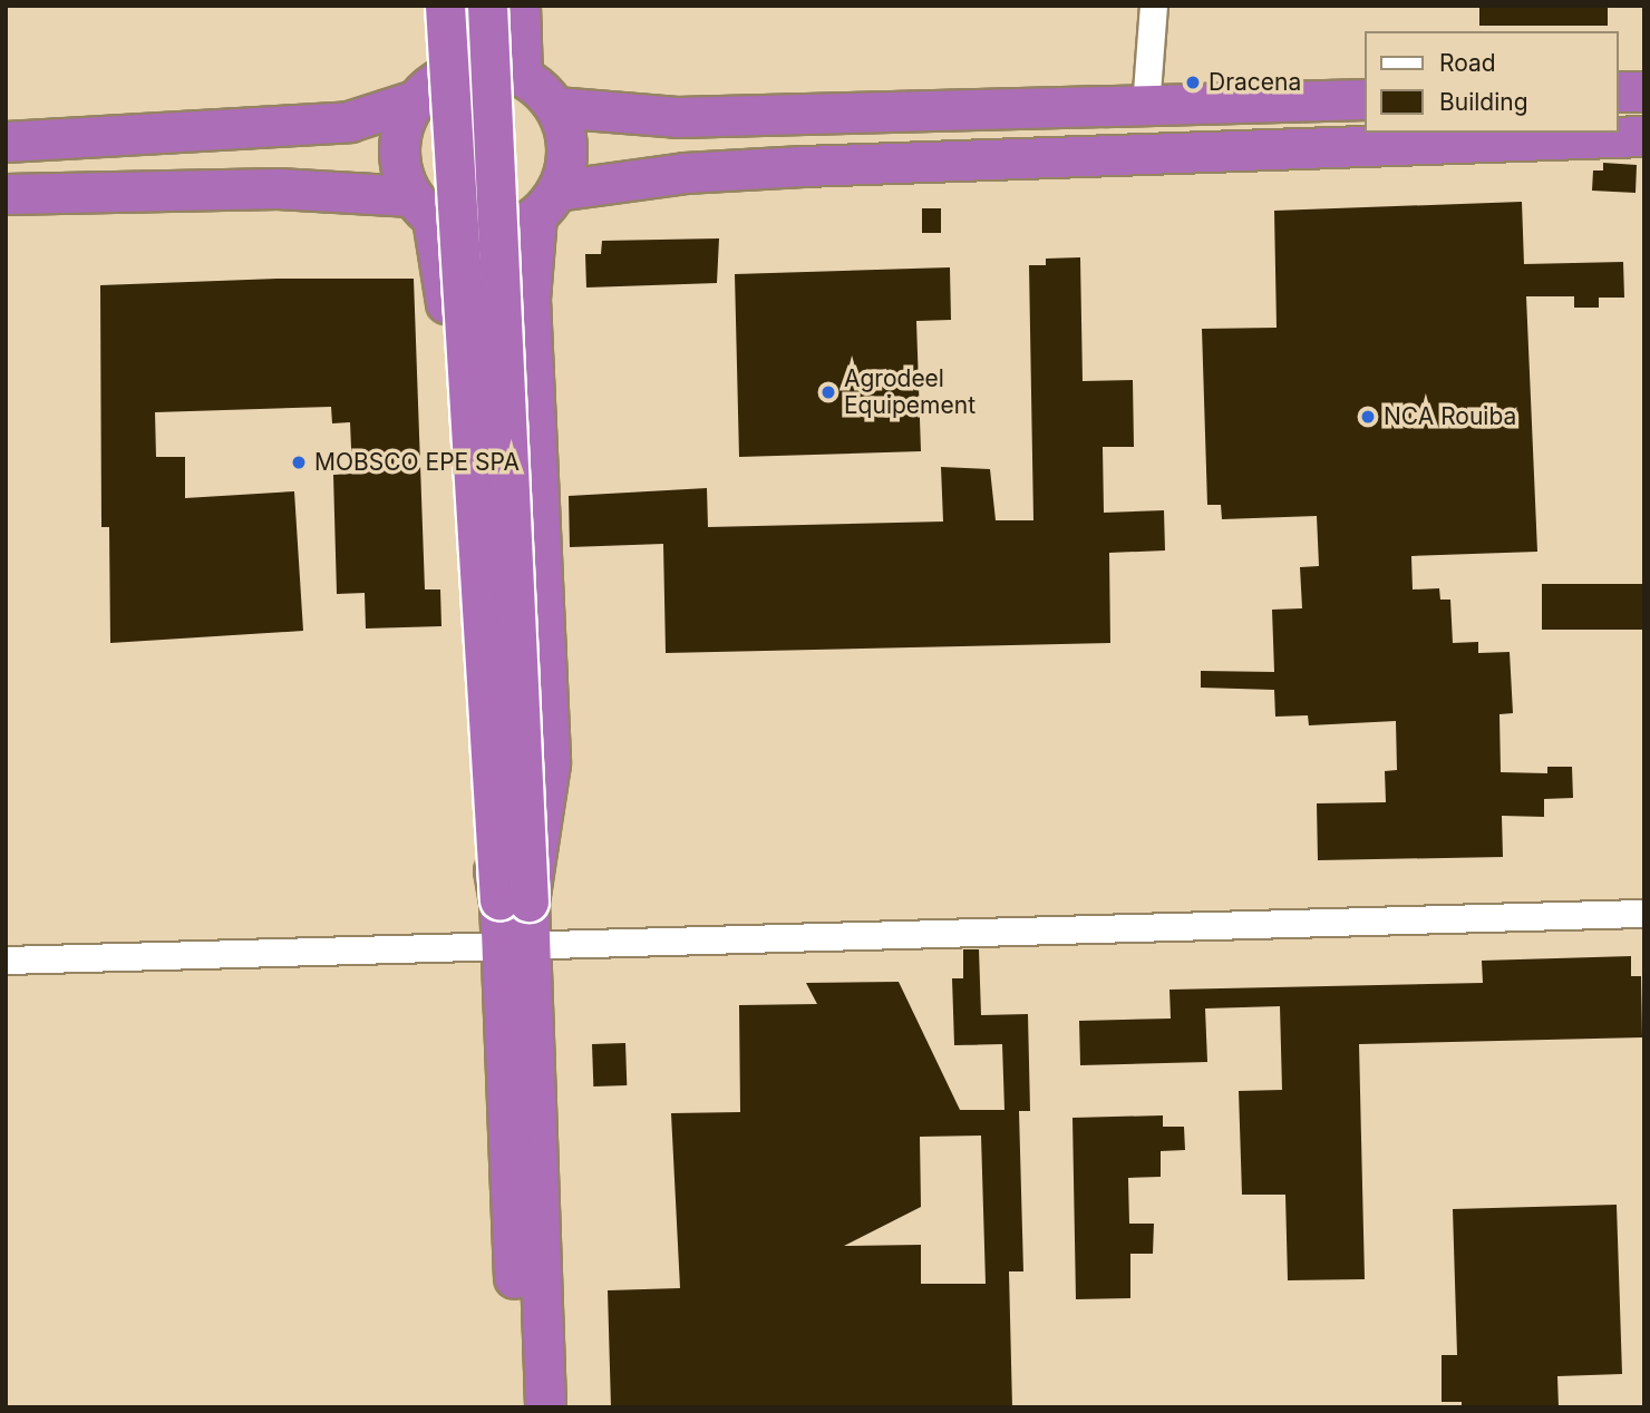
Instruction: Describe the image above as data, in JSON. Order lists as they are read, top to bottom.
{
  "places": [
    "Dracena",
    "Agrodeel Equipement",
    "NCA Rouiba",
    "MOBSCO EPE SPA"
  ],
  "legend": ["Road", "Building"]
}
